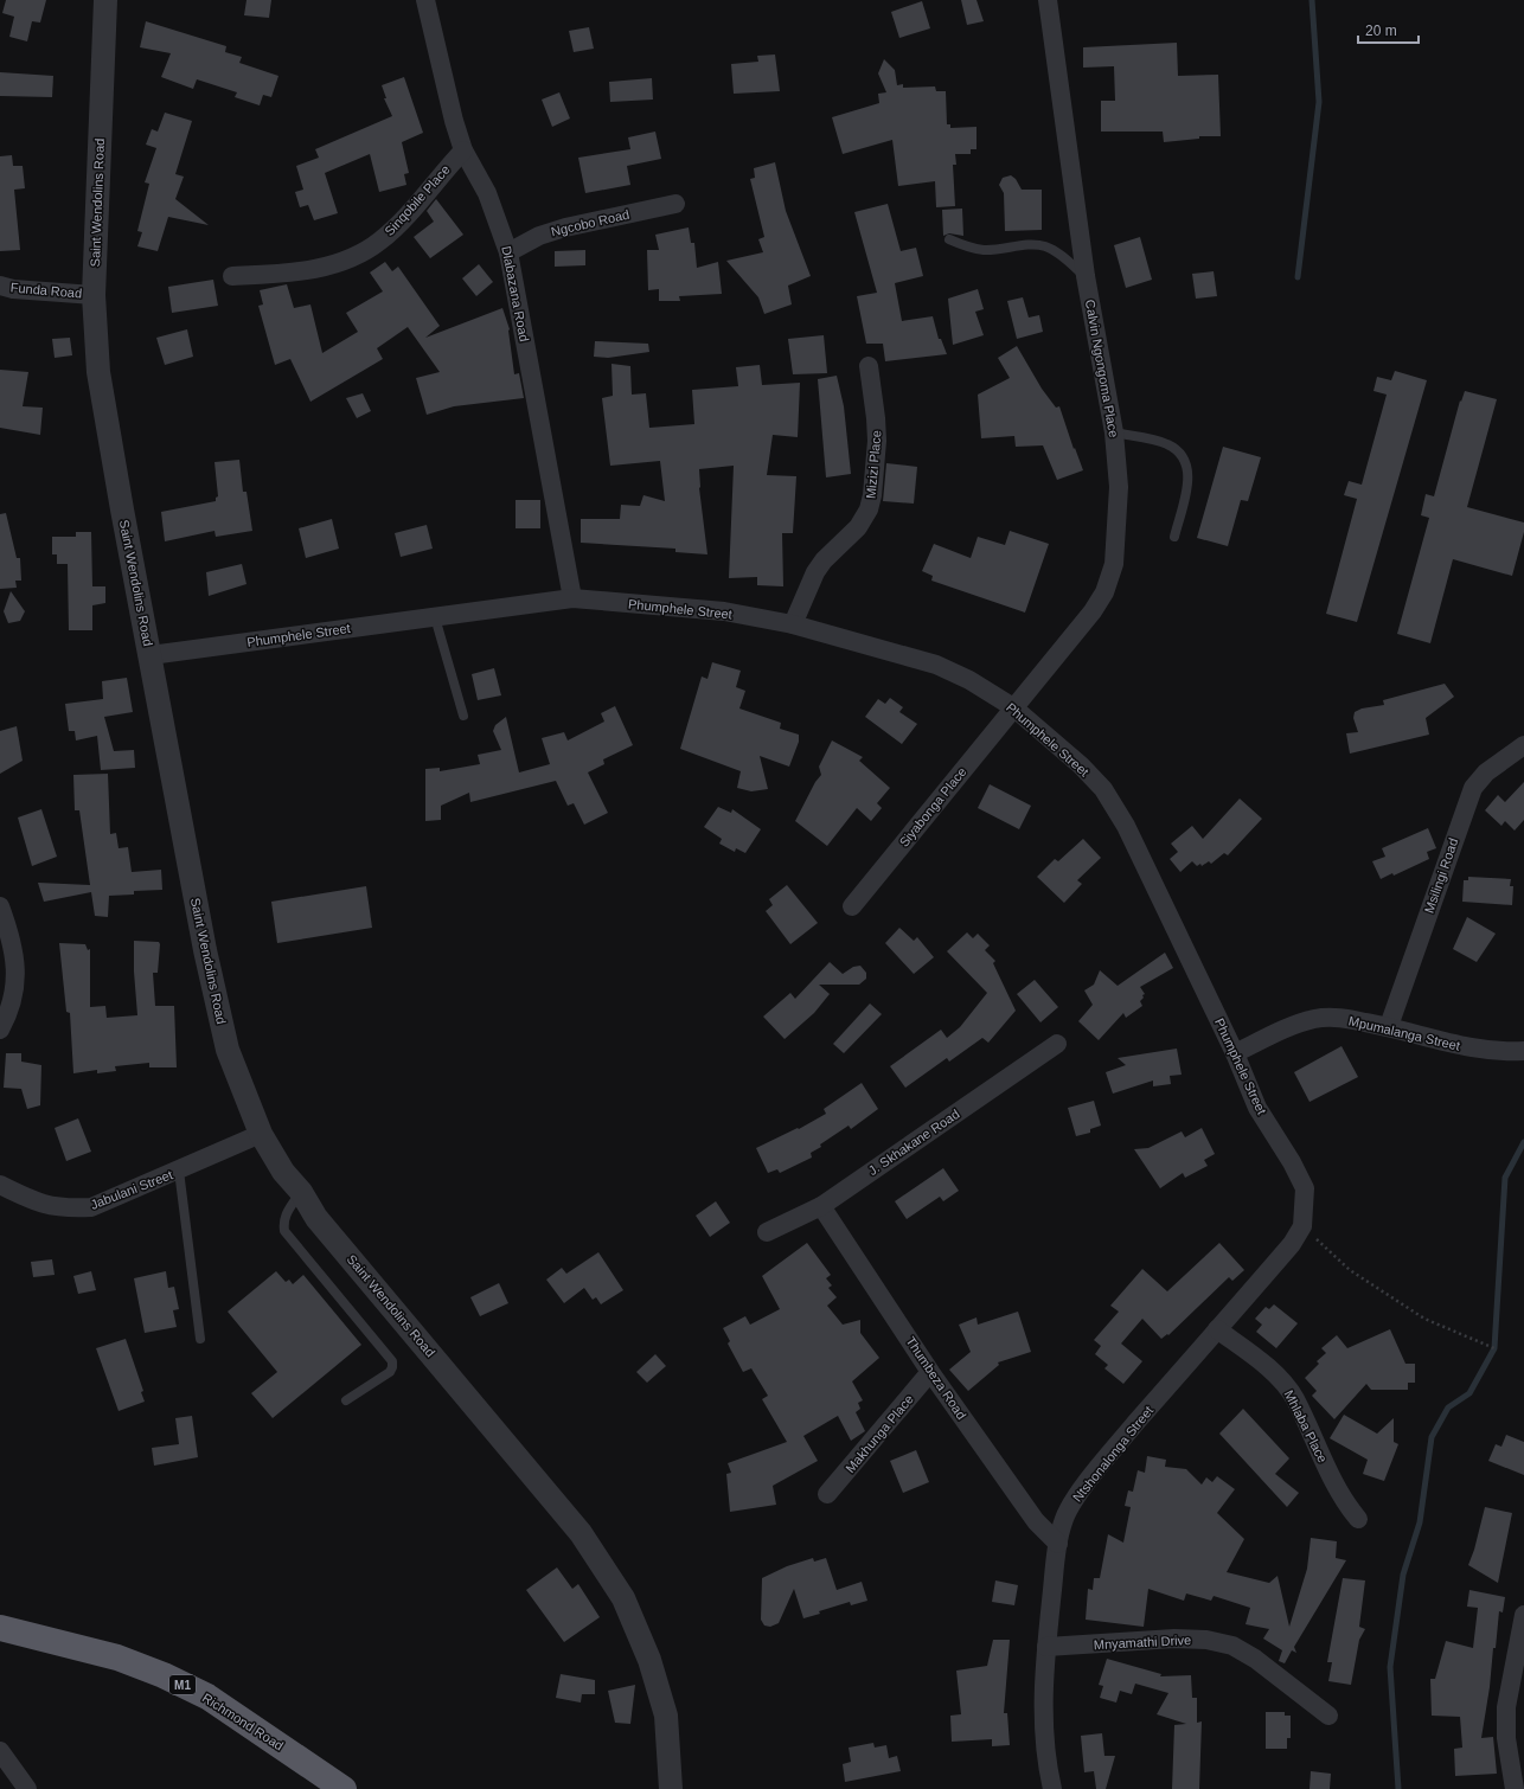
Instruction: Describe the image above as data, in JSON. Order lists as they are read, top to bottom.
{
  "streets": {
    "highway": ["M1", "Richmond Road"],
    "street": [
      "Sinqobile Place",
      "Saint Wendolins Road",
      "Ngcobo Road",
      "Funda Road",
      "Dlabazana Road",
      "Calvin Ngongoma Place",
      "Mizizi Place",
      "Phumphele Street",
      "Siyabonga Place",
      "Msilingi Road",
      "Mpumalanga Street",
      "J. Skhakane Road",
      "Jabulani Street",
      "Thumbeza Road",
      "Mhlaba Place",
      "Makhunga Place",
      "Ntshonalonga Street",
      "Mnyamathi Drive"
    ]
  },
  "crossings": [
    ["Sinqobile Place", "Dlabazana Road"],
    ["Saint Wendolins Road", "Funda Road"],
    ["Saint Wendolins Road", "Phumphele Street"],
    ["Saint Wendolins Road", "Jabulani Street"],
    ["Ngcobo Road", "Dlabazana Road"],
    ["Dlabazana Road", "Phumphele Street"],
    ["Calvin Ngongoma Place", "Phumphele Street"],
    ["Calvin Ngongoma Place", "Siyabonga Place"],
    ["Mizizi Place", "Phumphele Street"],
    ["Phumphele Street", "Siyabonga Place"],
    ["Phumphele Street", "Mpumalanga Street"],
    ["Phumphele Street", "Ntshonalonga Street"],
    ["Msilingi Road", "Mpumalanga Street"],
    ["J. Skhakane Road", "Thumbeza Road"],
    ["Thumbeza Road", "Makhunga Place"],
    ["Thumbeza Road", "Ntshonalonga Street"],
    ["Mhlaba Place", "Ntshonalonga Street"],
    ["Ntshonalonga Street", "Mnyamathi Drive"]
  ],
  "scale_bar": "20 m"
}
